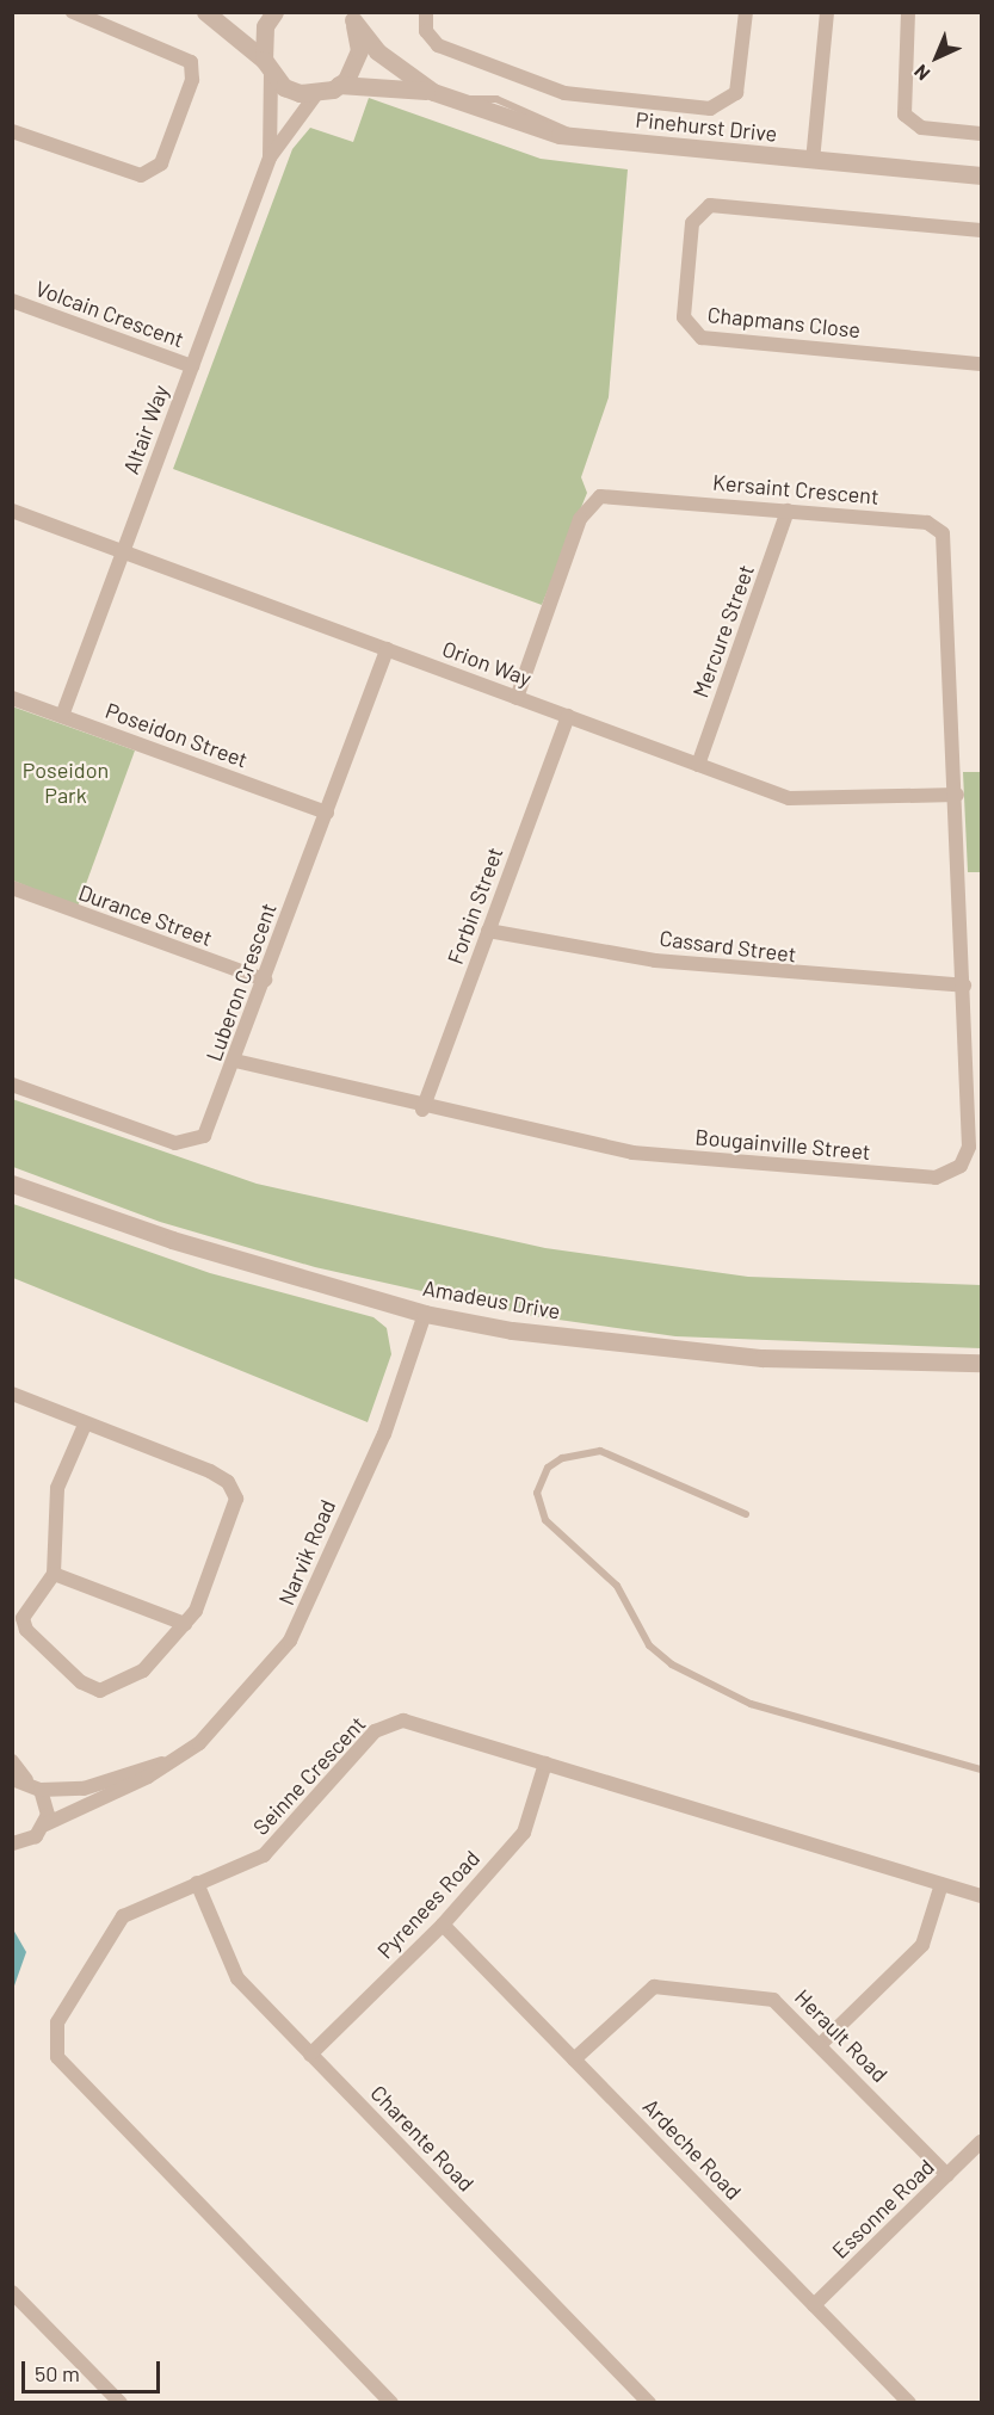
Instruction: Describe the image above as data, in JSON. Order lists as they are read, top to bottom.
{
  "streets": {
    "street": [
      "Pinehurst Drive",
      "Volcain Crescent",
      "Chapmans Close",
      "Altair Way",
      "Kersaint Crescent",
      "Mercure Street",
      "Orion Way",
      "Poseidon Street",
      "Forbin Street",
      "Durance Street",
      "Cassard Street",
      "Luberon Crescent",
      "Bougainville Street",
      "Amadeus Drive",
      "Narvik Road",
      "Seinne Crescent",
      "Pyrenees Road",
      "Herault Road",
      "Charente Road",
      "Ardeche Road",
      "Essonne Road"
    ]
  },
  "crossings": [
    ["Volcain Crescent", "Altair Way"],
    ["Altair Way", "Orion Way"],
    ["Altair Way", "Poseidon Street"],
    ["Kersaint Crescent", "Mercure Street"],
    ["Kersaint Crescent", "Orion Way"],
    ["Kersaint Crescent", "Bougainville Street"],
    ["Mercure Street", "Orion Way"],
    ["Orion Way", "Forbin Street"],
    ["Orion Way", "Luberon Crescent"],
    ["Orion Way", "Bougainville Street"],
    ["Poseidon Street", "Luberon Crescent"],
    ["Forbin Street", "Cassard Street"],
    ["Forbin Street", "Bougainville Street"],
    ["Durance Street", "Luberon Crescent"],
    ["Cassard Street", "Bougainville Street"],
    ["Luberon Crescent", "Bougainville Street"],
    ["Amadeus Drive", "Narvik Road"],
    ["Seinne Crescent", "Pyrenees Road"],
    ["Seinne Crescent", "Charente Road"],
    ["Pyrenees Road", "Charente Road"],
    ["Pyrenees Road", "Ardeche Road"],
    ["Herault Road", "Ardeche Road"],
    ["Herault Road", "Essonne Road"],
    ["Ardeche Road", "Essonne Road"]
  ],
  "parks": ["Poseidon Park"],
  "scale_bar": "50 m",
  "north": "bottom left"
}
